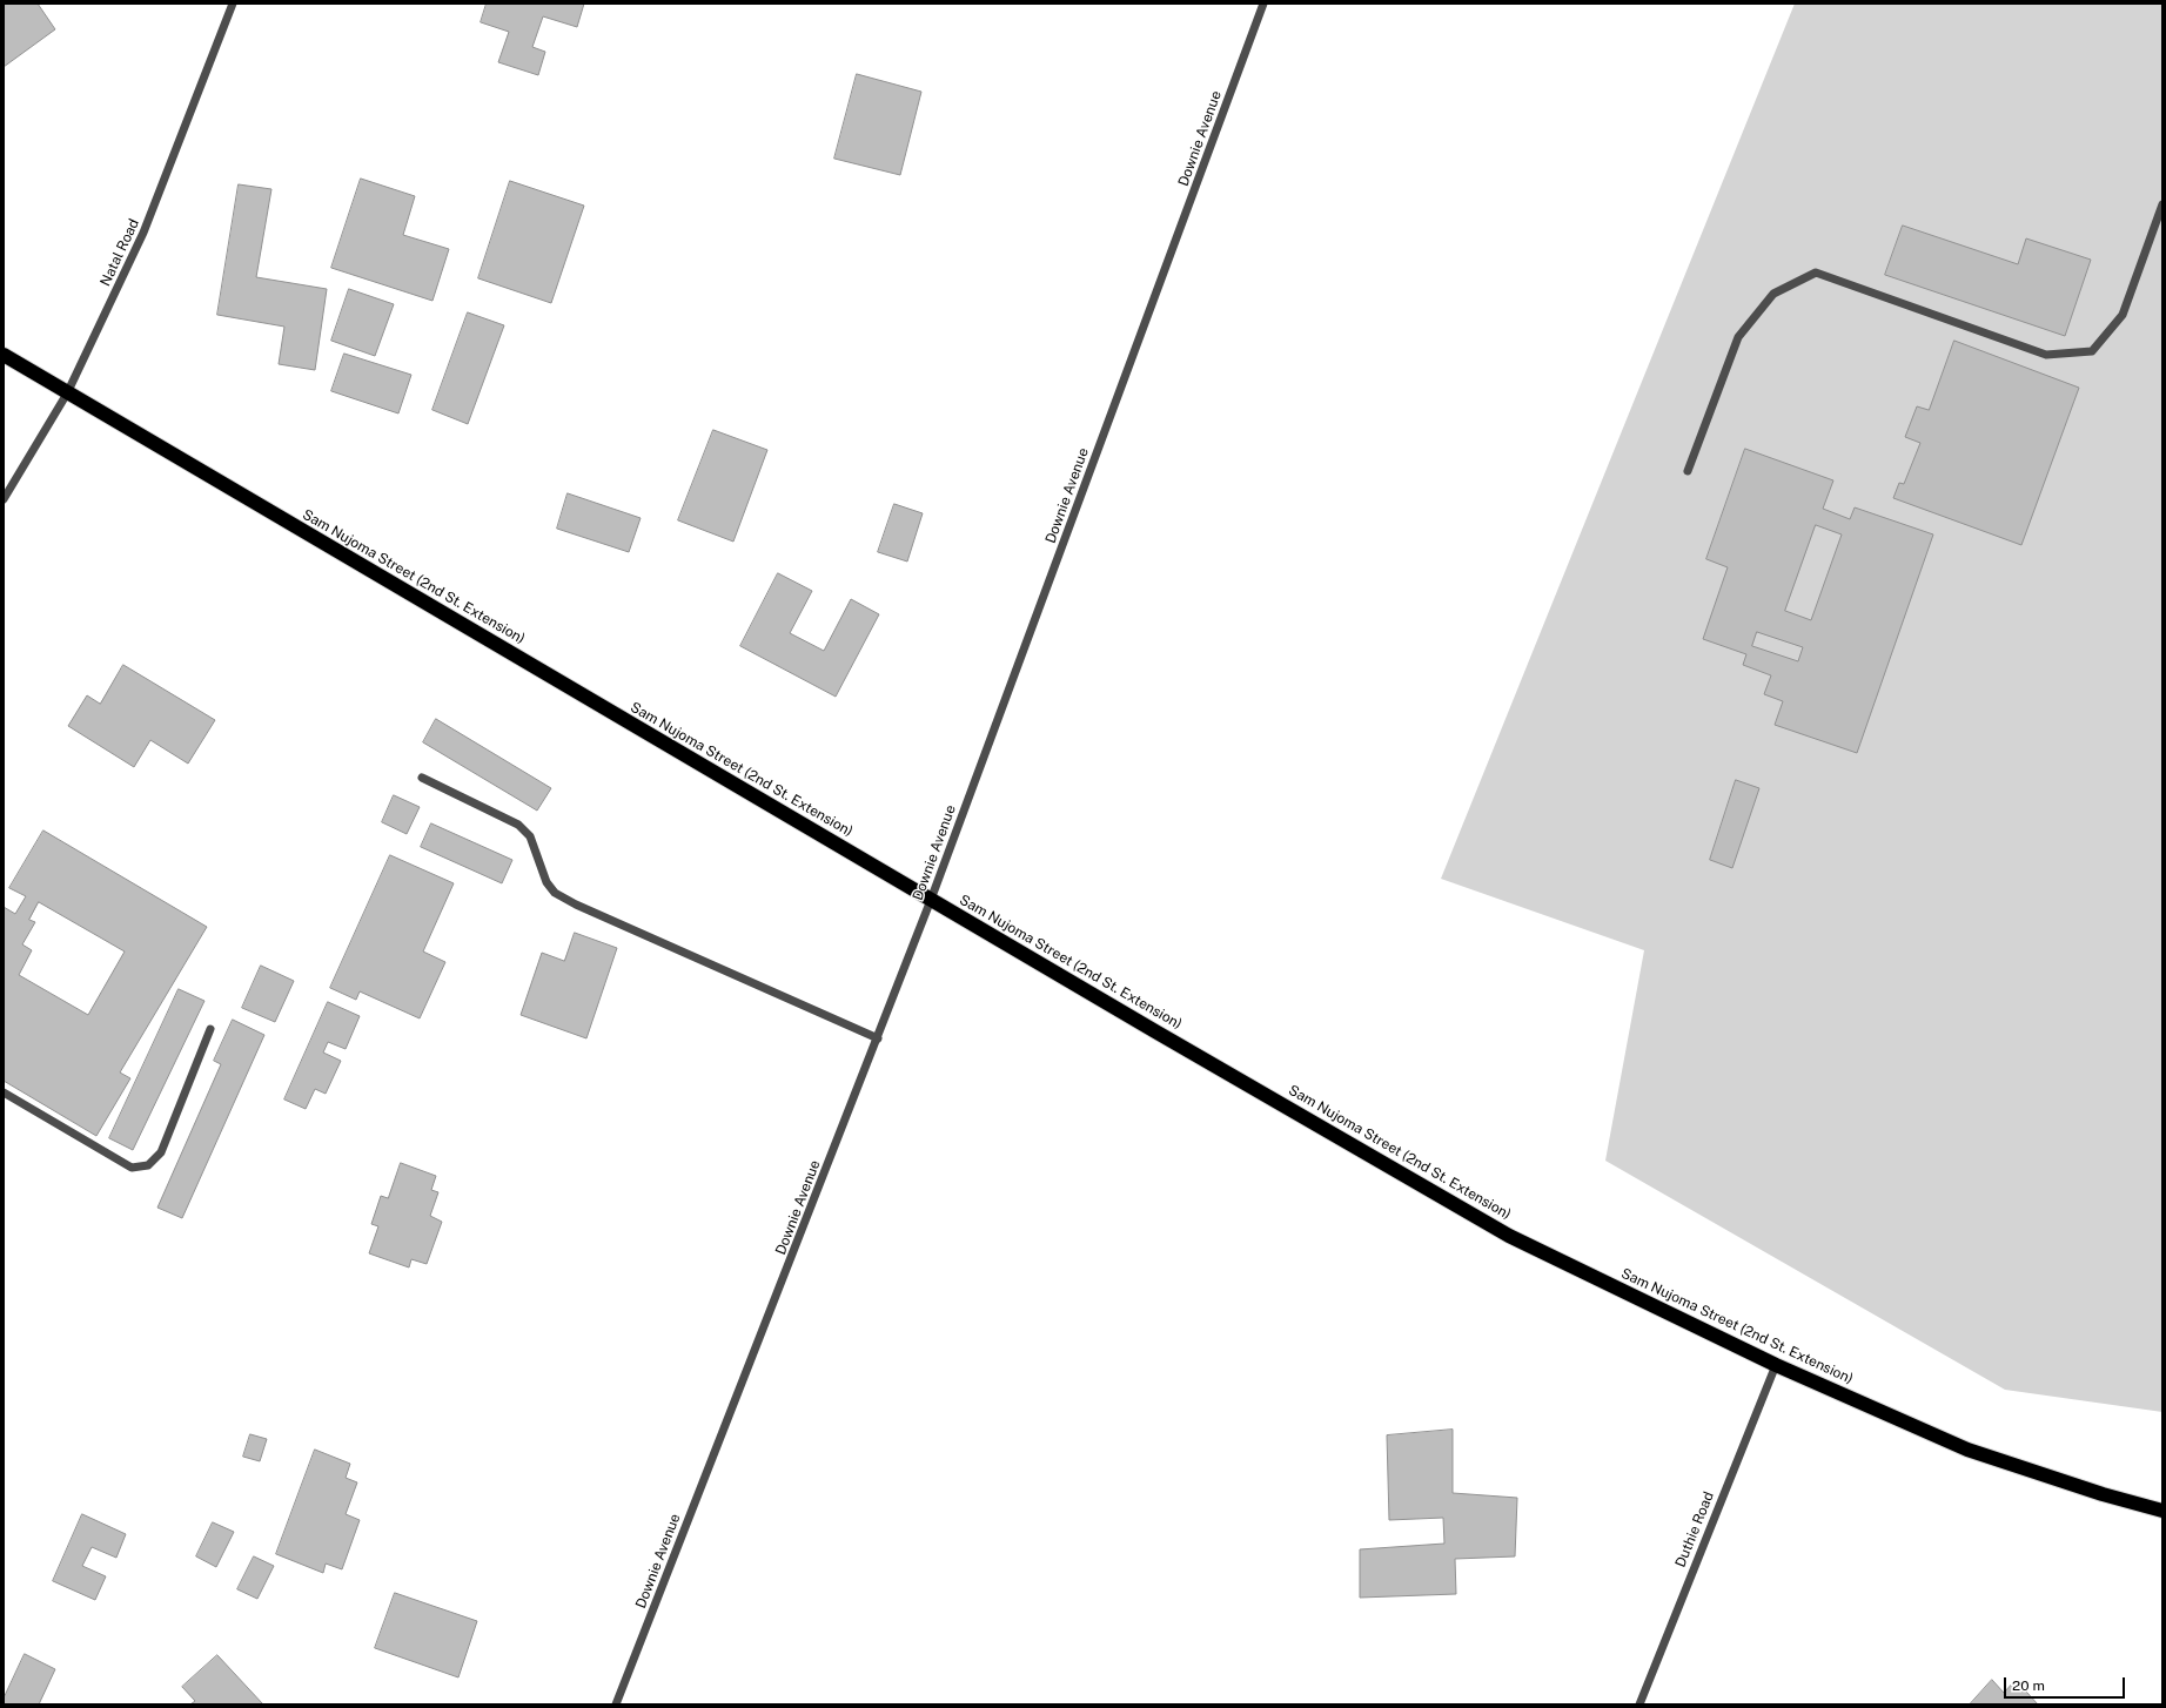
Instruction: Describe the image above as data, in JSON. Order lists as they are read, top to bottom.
{
  "streets": {
    "highway": ["Sam Nujoma Street (2nd St. Extension)"],
    "street": ["Downie Avenue", "Natal Road", "Duthie Road"]
  },
  "crossings": [
    ["Downie Avenue", "Sam Nujoma Street (2nd St. Extension)"],
    ["Natal Road", "Sam Nujoma Street (2nd St. Extension)"],
    ["Sam Nujoma Street (2nd St. Extension)", "Duthie Road"]
  ],
  "scale_bar": "20 m"
}
